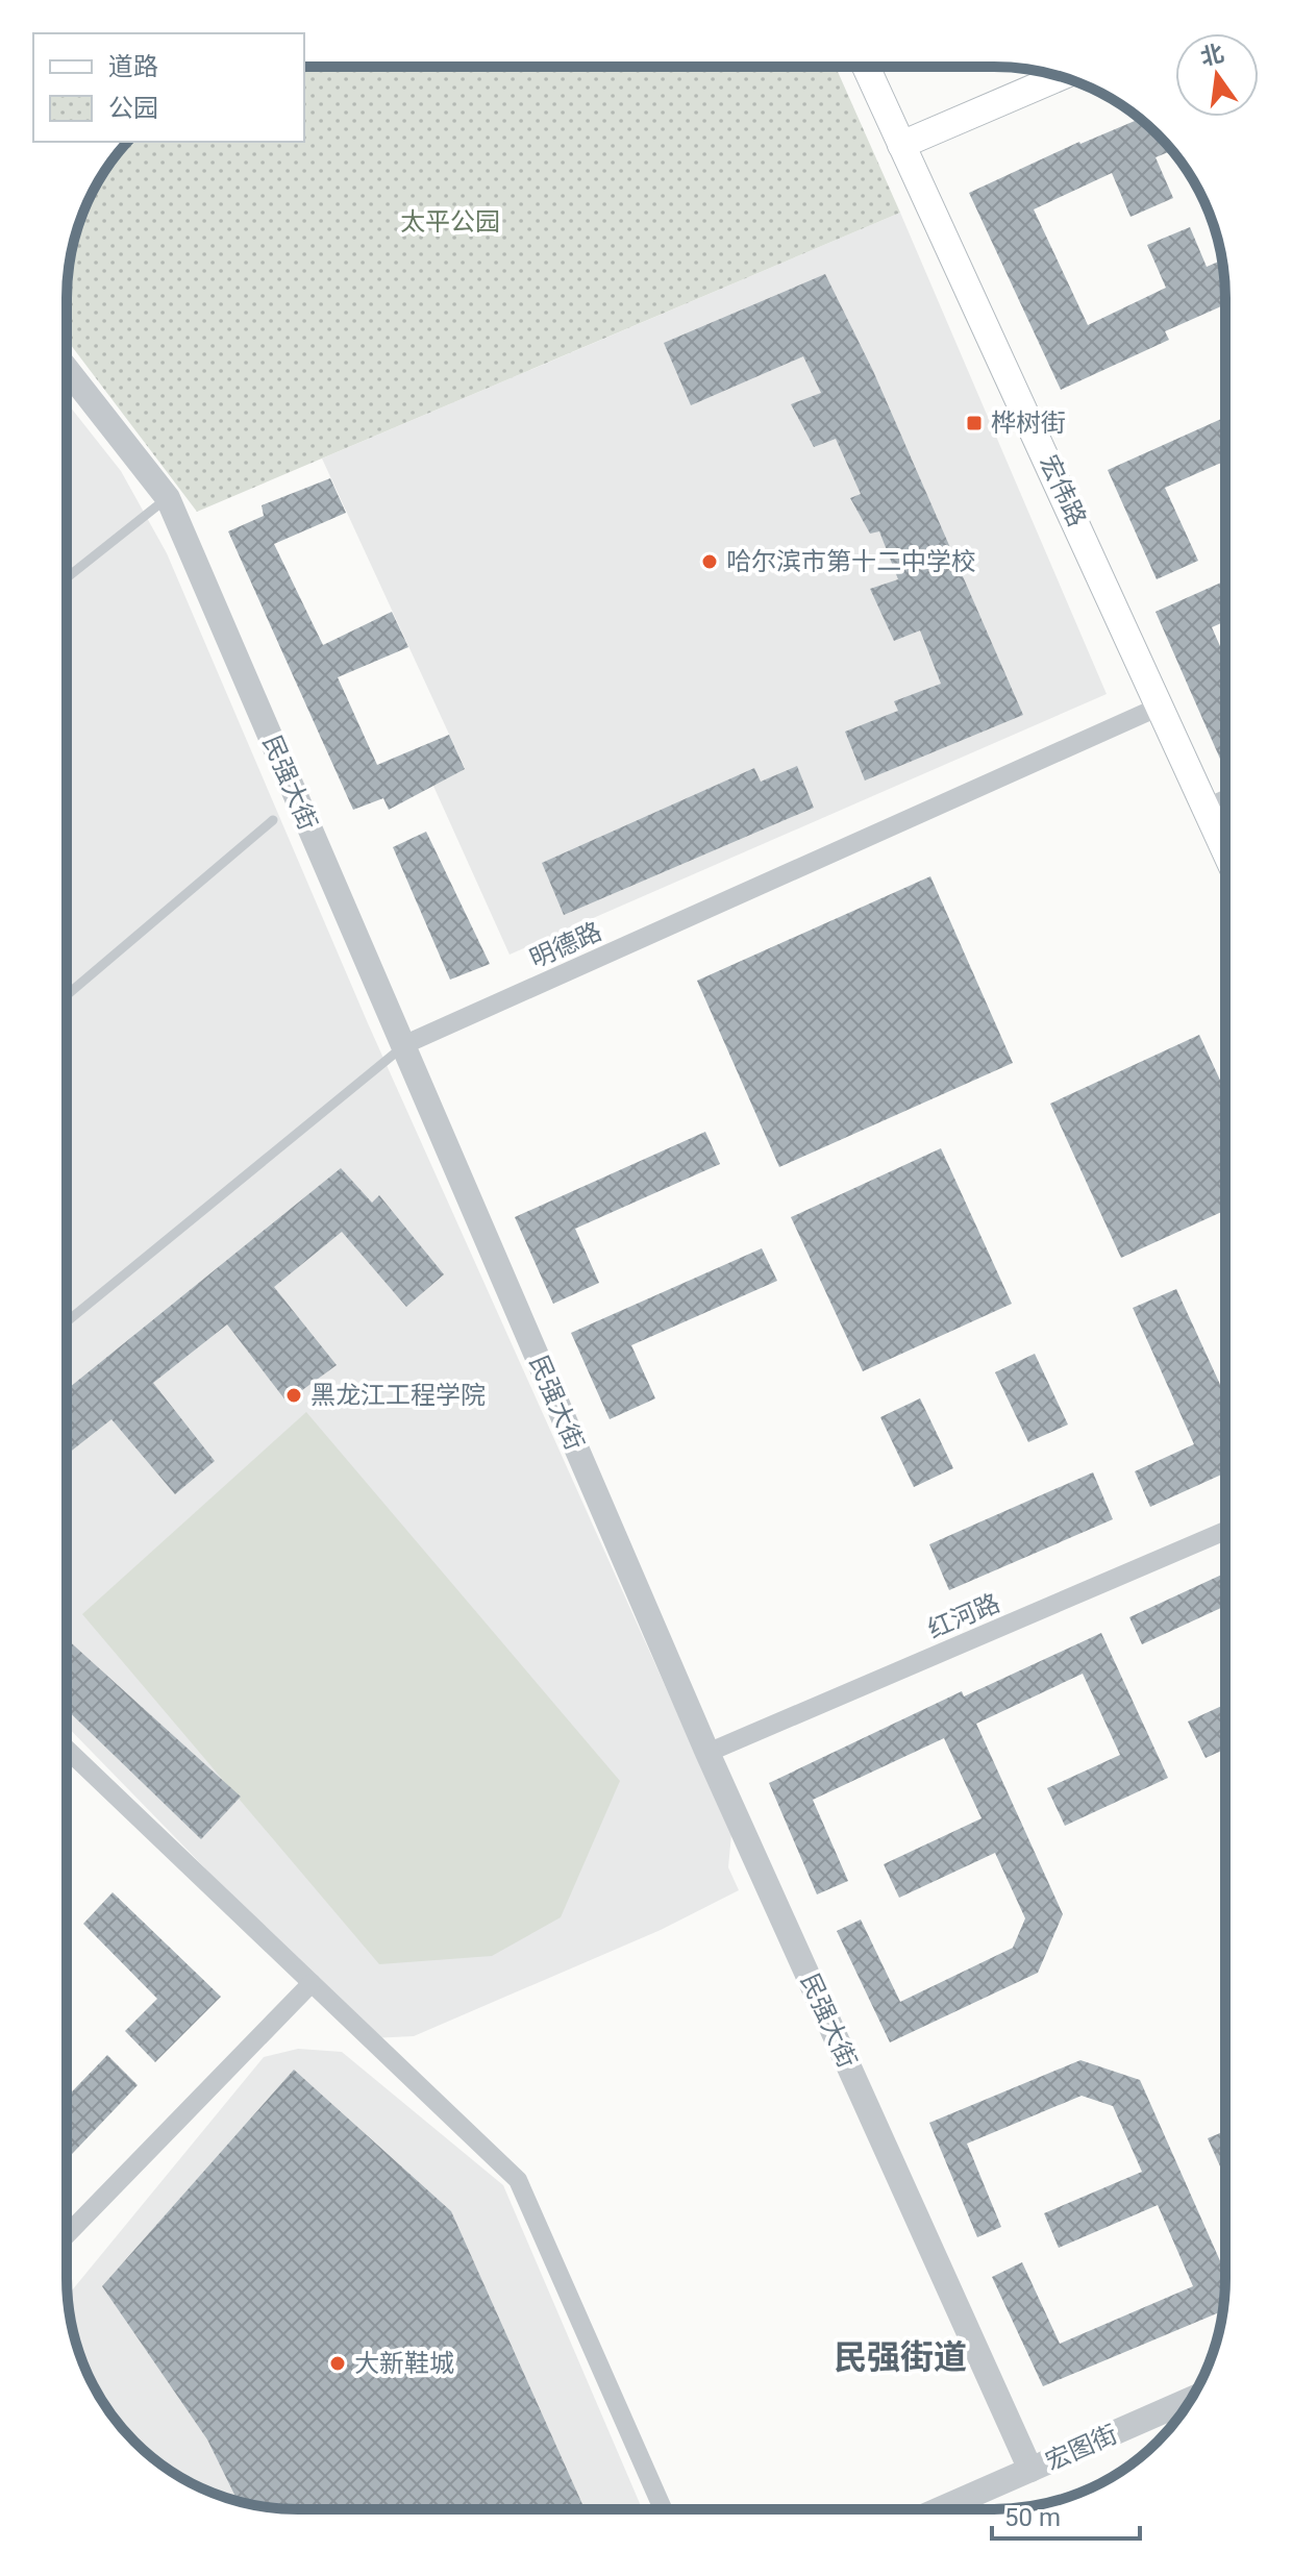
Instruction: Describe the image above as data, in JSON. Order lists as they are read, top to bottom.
{
  "streets": {
    "main road": ["宏伟路"],
    "street": [
      "民强大街",
      "明德路",
      "红河路",
      "宏图街"
    ]
  },
  "crossings": [
    ["宏伟路", "明德路"],
    ["民强大街", "明德路"],
    ["民强大街", "红河路"],
    ["民强大街", "宏图街"]
  ],
  "districts": ["民强街道"],
  "parks": ["太平公园"],
  "places": {
    "transit": ["桦树街"],
    "other": ["哈尔滨市第十二中学校", "黑龙江工程学院", "大新鞋城"]
  },
  "legend": ["道路", "公园"],
  "scale_bar": "50 m",
  "north": "top"
}
